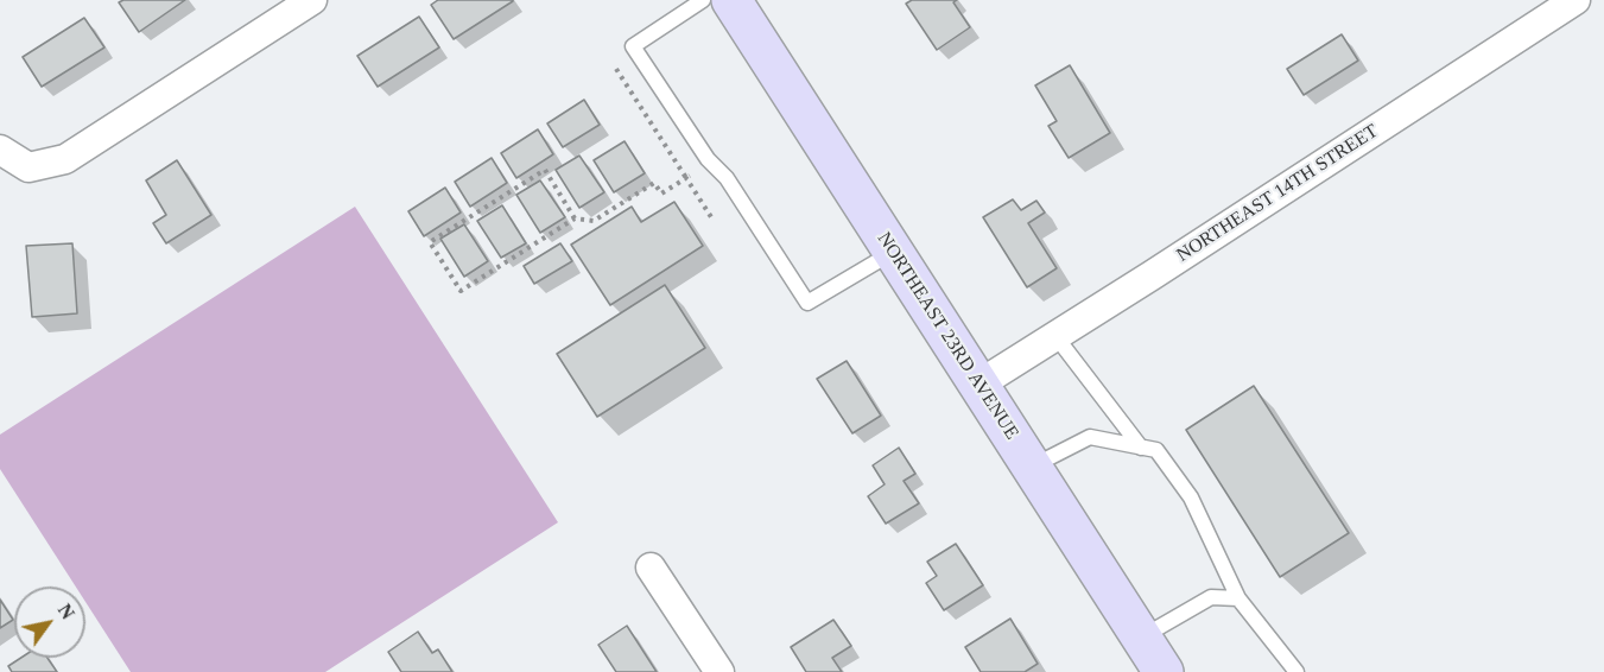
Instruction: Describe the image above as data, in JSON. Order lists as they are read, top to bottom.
{
  "streets": {
    "main road": ["NORTHEAST 23RD AVENUE"],
    "street": ["NORTHEAST 14TH STREET"]
  },
  "crossings": [
    ["NORTHEAST 14TH STREET", "NORTHEAST 23RD AVENUE"]
  ],
  "north": "top right"
}
